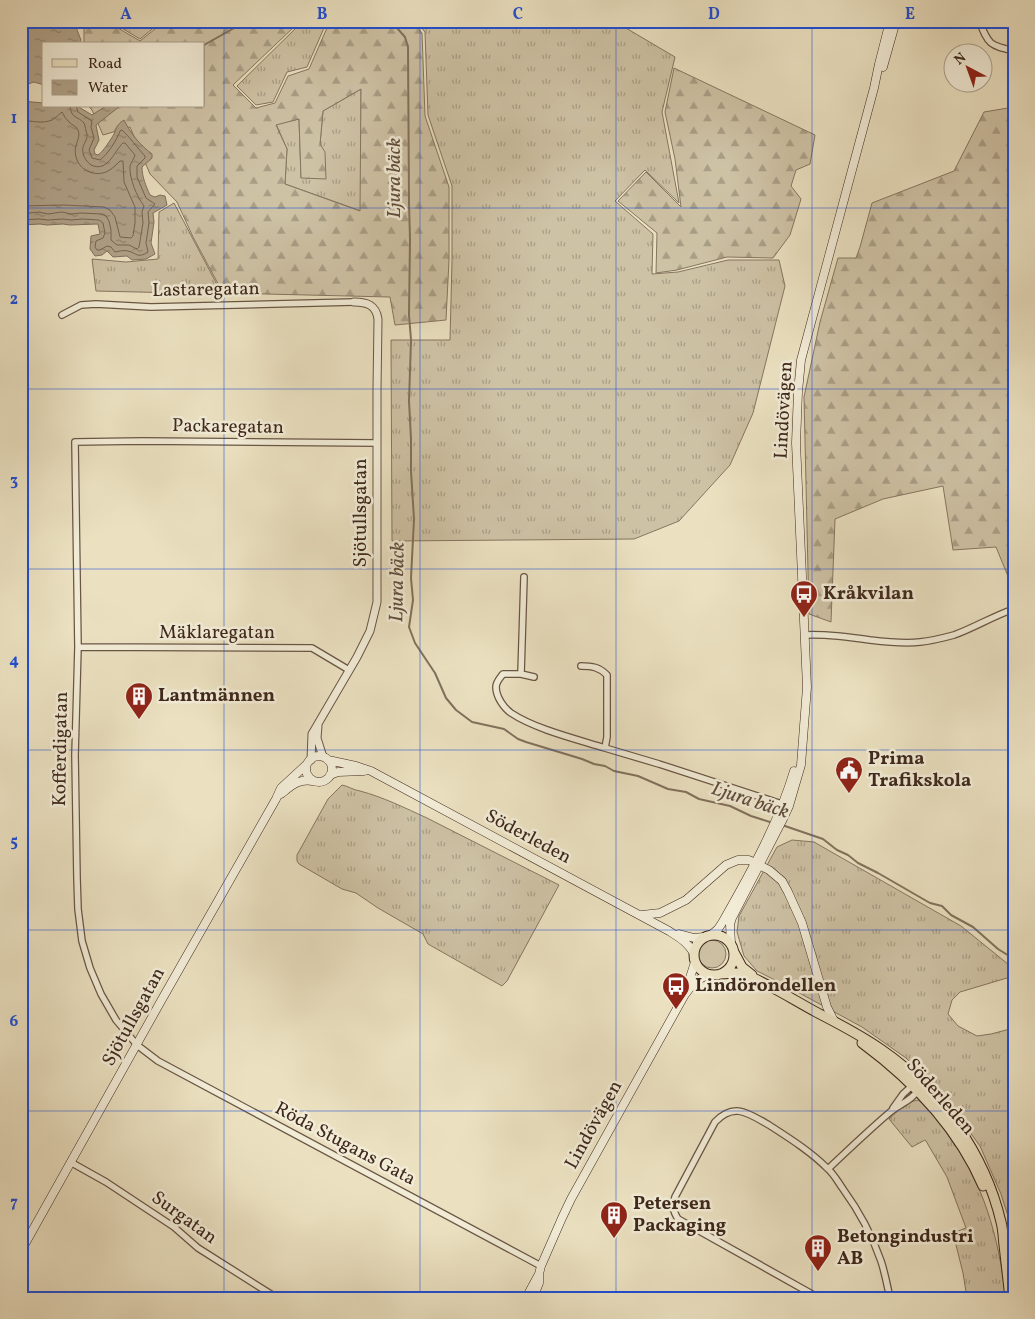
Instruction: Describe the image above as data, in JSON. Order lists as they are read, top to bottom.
{
  "streets": {
    "main road": ["Lindövägen", "Sjötullsgatan", "Söderleden"],
    "street": [
      "Lastaregatan",
      "Packaregatan",
      "Mäklaregatan",
      "Kofferdigatan",
      "Röda Stugans Gata",
      "Surgatan"
    ]
  },
  "crossings": [
    ["Lastaregatan", "Sjötullsgatan"],
    ["Lindövägen", "Söderleden"],
    ["Lindövägen", "Röda Stugans Gata"],
    ["Packaregatan", "Sjötullsgatan"],
    ["Packaregatan", "Kofferdigatan"],
    ["Sjötullsgatan", "Mäklaregatan"],
    ["Sjötullsgatan", "Kofferdigatan"],
    ["Sjötullsgatan", "Söderleden"],
    ["Sjötullsgatan", "Röda Stugans Gata"],
    ["Sjötullsgatan", "Surgatan"],
    ["Mäklaregatan", "Kofferdigatan"],
    ["Kofferdigatan", "Röda Stugans Gata"]
  ],
  "water": ["Ljura bäck"],
  "places": {
    "bus stop": ["Kråkvilan", "Lindörondellen"],
    "building": ["Lantmännen", "Petersen Packaging", "Betongindustri AB"],
    "public building": ["Prima Trafikskola"]
  },
  "legend": ["Road", "Water"],
  "north": "top left",
  "grid": {
    "columns": [
      "A",
      "B",
      "C",
      "D",
      "E"
    ],
    "rows": [
      "1",
      "2",
      "3",
      "4",
      "5",
      "6",
      "7"
    ]
  }
}
